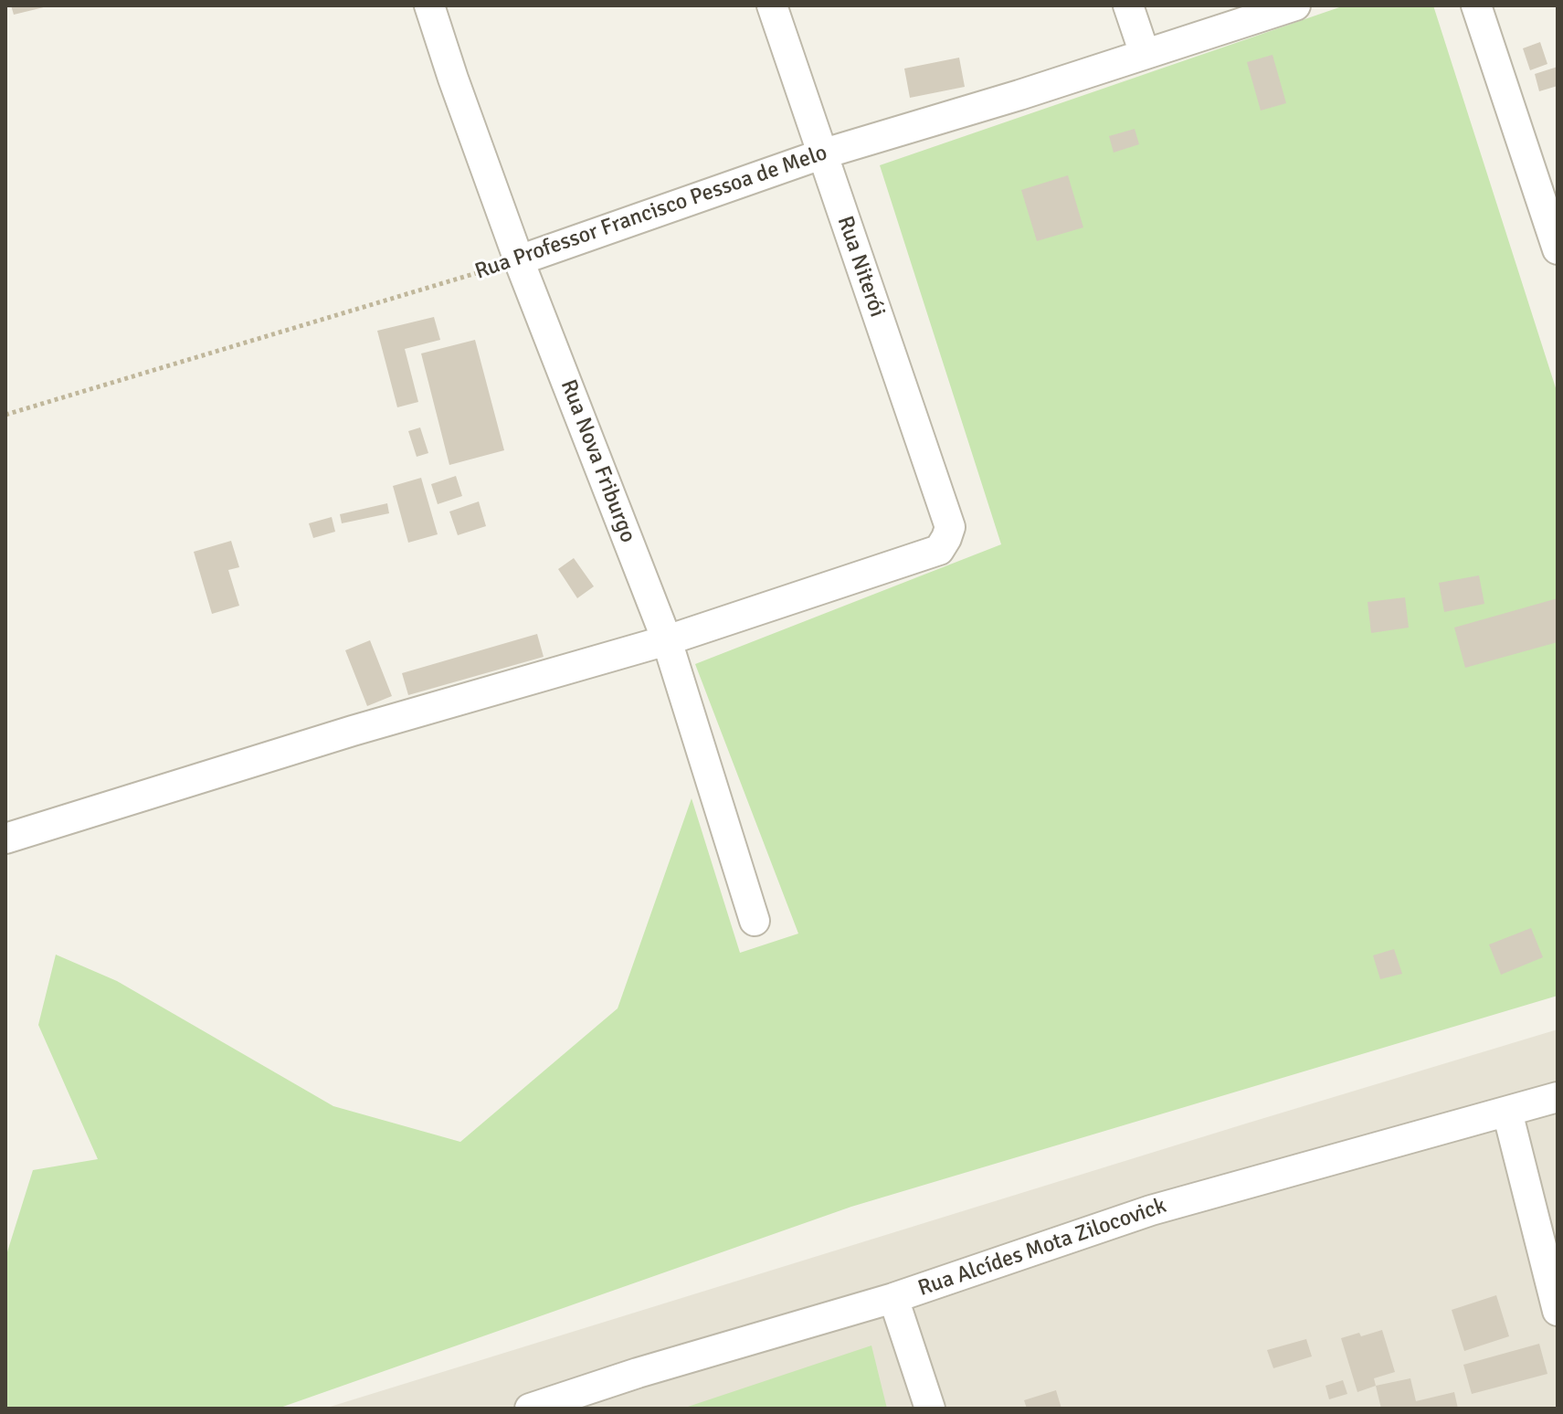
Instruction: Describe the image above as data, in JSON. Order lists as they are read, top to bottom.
{
  "streets": {
    "street": [
      "Rua Professor Francisco Pessoa de Melo",
      "Rua Niterói",
      "Rua Nova Friburgo",
      "Rua Alcídes Mota Zilocovick"
    ]
  },
  "crossings": [
    ["Rua Professor Francisco Pessoa de Melo", "Rua Niterói"],
    ["Rua Professor Francisco Pessoa de Melo", "Rua Nova Friburgo"],
    ["Rua Niterói", "Rua Nova Friburgo"]
  ]
}
